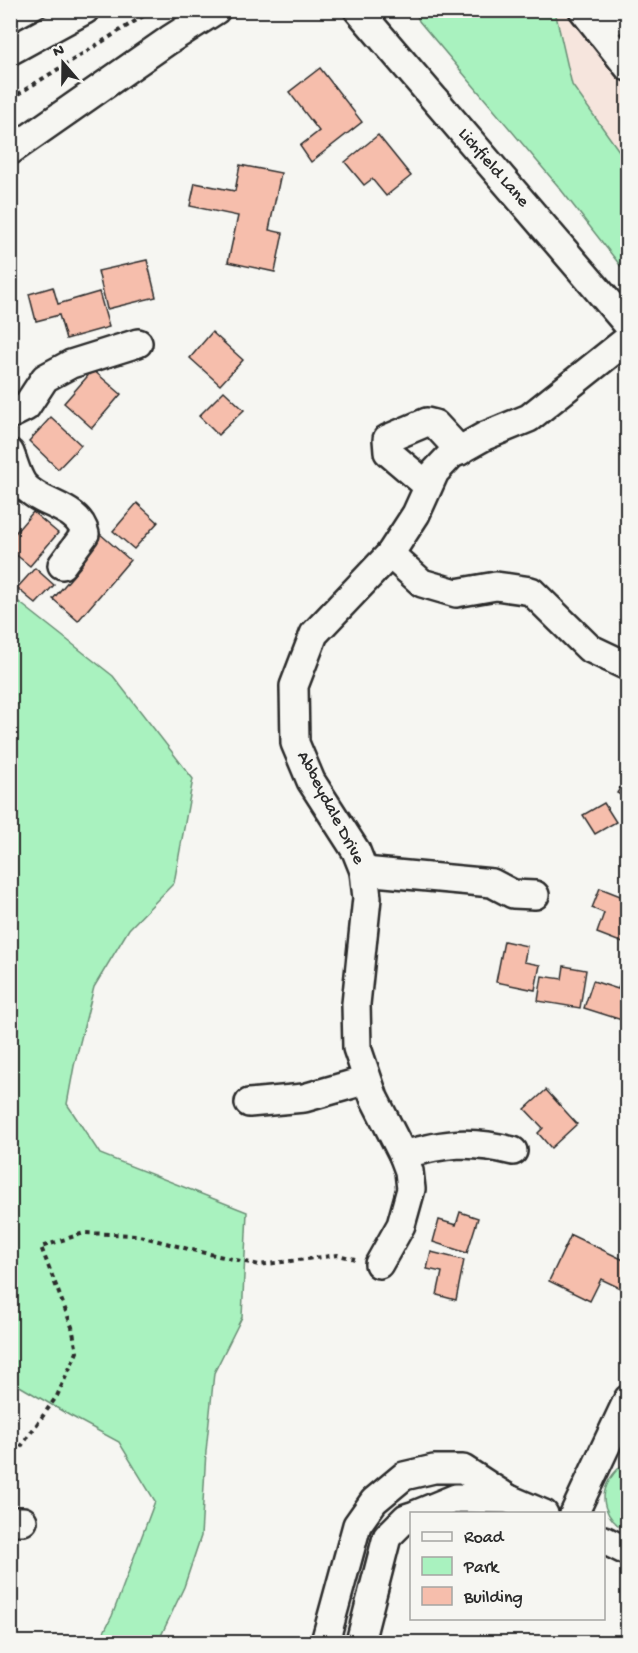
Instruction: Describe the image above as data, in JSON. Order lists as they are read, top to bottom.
{
  "streets": {
    "street": ["Lichfield Lane", "Abbeydale Drive"]
  },
  "legend": ["Road", "Park", "Building"],
  "north": "top"
}
